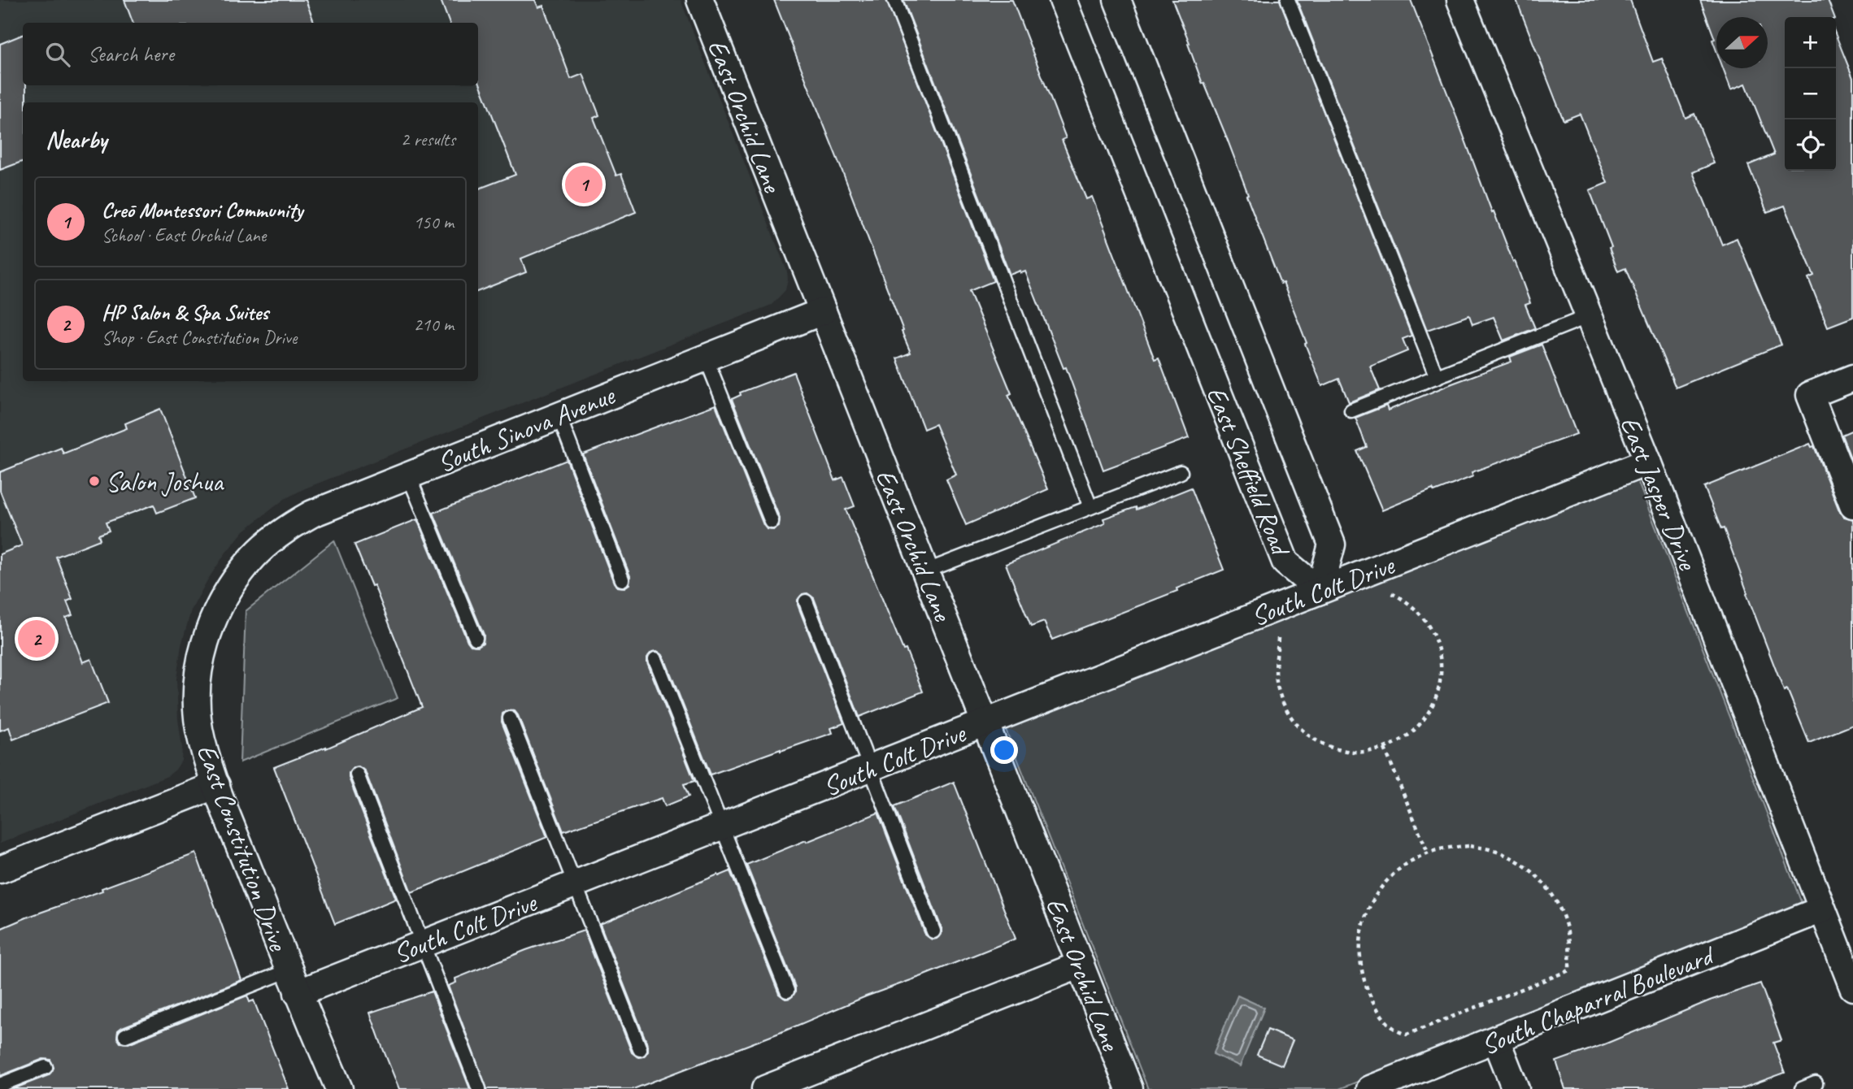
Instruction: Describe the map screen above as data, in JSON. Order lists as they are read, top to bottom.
{
  "streets": {
    "street": [
      "East Orchid Lane",
      "South Sinova Avenue",
      "East Sheffield Road",
      "East Jasper Drive",
      "South Colt Drive",
      "East Constitution Drive",
      "South Chaparral Boulevard"
    ]
  },
  "crossings": [
    ["East Orchid Lane", "South Sinova Avenue"],
    ["East Orchid Lane", "South Colt Drive"],
    ["South Sinova Avenue", "East Constitution Drive"],
    ["East Sheffield Road", "South Colt Drive"],
    ["East Jasper Drive", "South Colt Drive"],
    ["East Jasper Drive", "South Chaparral Boulevard"],
    ["South Colt Drive", "East Constitution Drive"]
  ],
  "places": ["Salon Joshua"],
  "north": "right",
  "page": {
    "map_buttons": ["+", "−"],
    "search": "Search here",
    "heading": ["Nearby", "2 results"],
    "pins": ["1", "2"],
    "list": [
      {
        "mark": "1",
        "name": "Creō Montessori Community",
        "note": "School · East Orchid Lane",
        "value": "150 m"
      },
      {
        "mark": "2",
        "name": "HP Salon & Spa Suites",
        "note": "Shop · East Constitution Drive",
        "value": "210 m"
      }
    ]
  }
}
